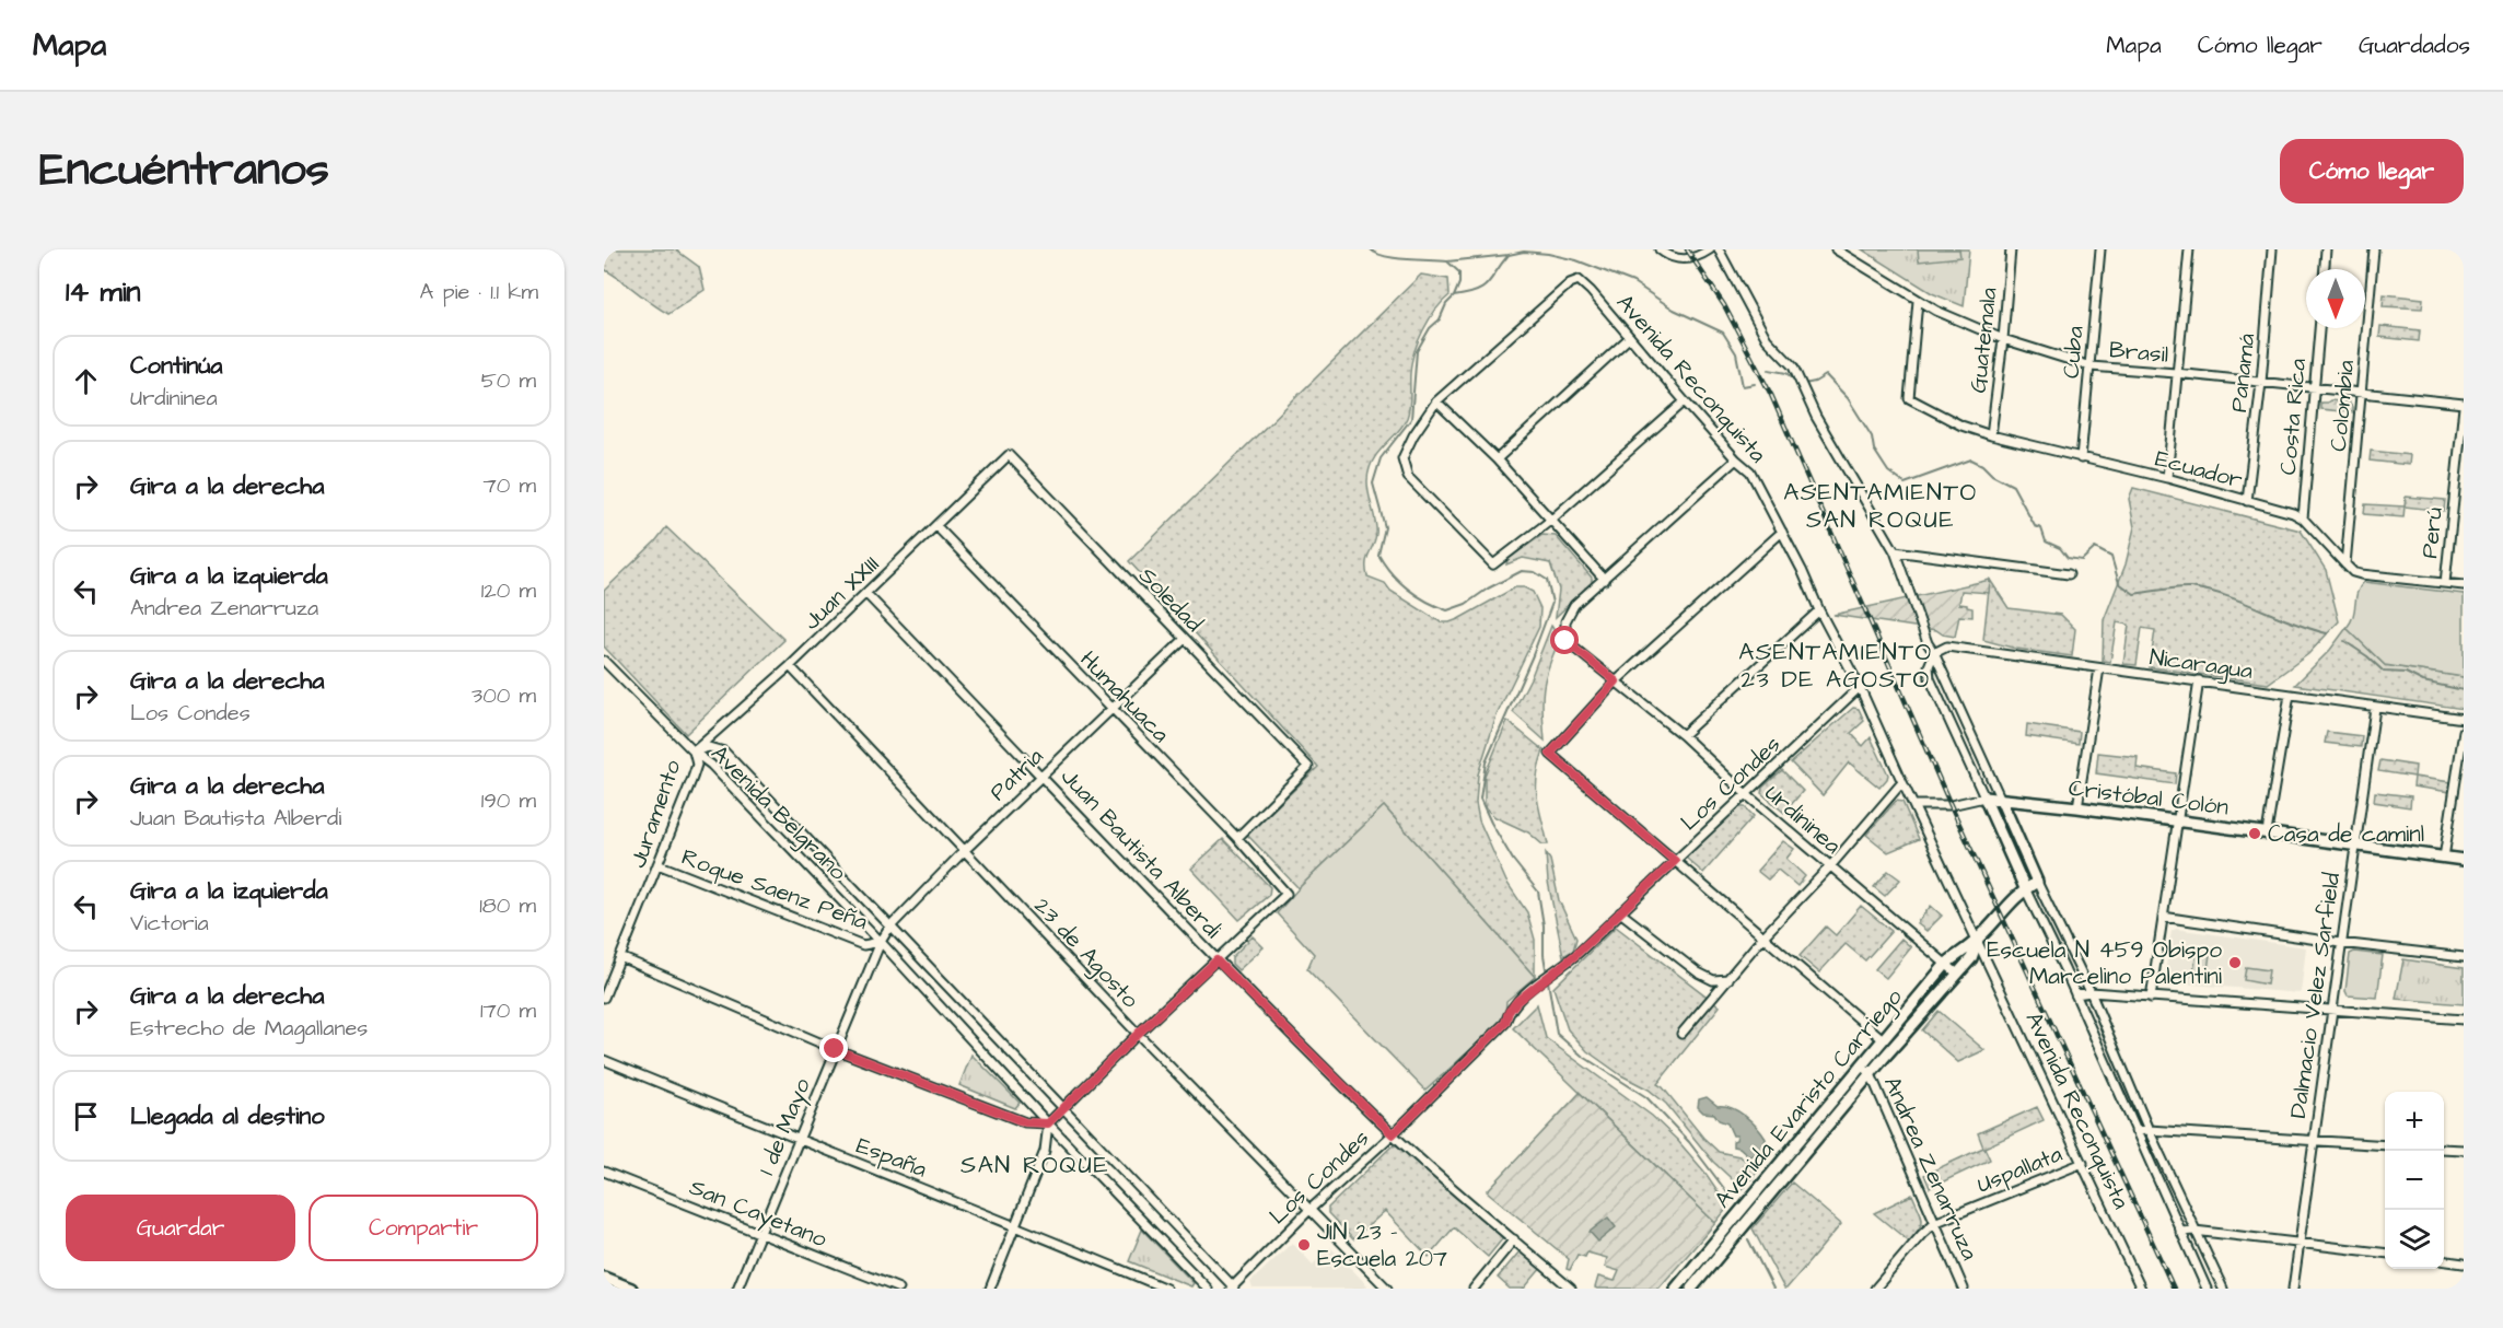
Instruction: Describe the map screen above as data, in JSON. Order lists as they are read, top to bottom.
{
  "streets": {
    "street": [
      "Guatemala",
      "Cuba",
      "Brasil",
      "Panamá",
      "Avenida Reconquista",
      "Colombia",
      "Costa Rica",
      "Ecuador",
      "Perú",
      "Juan XXIII",
      "Soledad",
      "Nicaragua",
      "Humahuaca",
      "Patria",
      "Los Condes",
      "Cristóbal Colón",
      "Avenida Belgrano",
      "Juramento",
      "Urdininea",
      "Juan Bautista Alberdi",
      "Roque Saenz Peña",
      "23 de Agosto",
      "Dalmacio Velez Sarfield",
      "Avenida Evaristo Carriego",
      "1 de Mayo",
      "España",
      "Andrea Zenarruza",
      "Uspallata",
      "San Cayetano"
    ]
  },
  "crossings": [
    ["Guatemala", "Brasil"],
    ["Guatemala", "Ecuador"],
    ["Cuba", "Brasil"],
    ["Cuba", "Ecuador"],
    ["Brasil", "Panamá"],
    ["Brasil", "Colombia"],
    ["Brasil", "Costa Rica"],
    ["Brasil", "Ecuador"],
    ["Brasil", "Perú"],
    ["Panamá", "Ecuador"],
    ["Avenida Reconquista", "Los Condes"],
    ["Avenida Reconquista", "Avenida Evaristo Carriego"],
    ["Avenida Reconquista", "Uspallata"],
    ["Colombia", "Ecuador"],
    ["Costa Rica", "Ecuador"],
    ["Ecuador", "Perú"],
    ["Juan XXIII", "Soledad"],
    ["Juan XXIII", "Humahuaca"],
    ["Juan XXIII", "Avenida Belgrano"],
    ["Juan XXIII", "Juramento"],
    ["Juan XXIII", "Juan Bautista Alberdi"],
    ["Juan XXIII", "23 de Agosto"],
    ["Soledad", "Humahuaca"],
    ["Soledad", "Patria"],
    ["Nicaragua", "Dalmacio Velez Sarfield"],
    ["Humahuaca", "Patria"],
    ["Humahuaca", "Juan Bautista Alberdi"],
    ["Patria", "Avenida Belgrano"],
    ["Patria", "Juan Bautista Alberdi"],
    ["Patria", "Roque Saenz Peña"],
    ["Patria", "23 de Agosto"],
    ["Patria", "1 de Mayo"],
    ["Los Condes", "Avenida Belgrano"],
    ["Los Condes", "Urdininea"],
    ["Los Condes", "Juan Bautista Alberdi"],
    ["Los Condes", "23 de Agosto"],
    ["Cristóbal Colón", "Dalmacio Velez Sarfield"],
    ["Avenida Belgrano", "Juramento"],
    ["Avenida Belgrano", "Roque Saenz Peña"],
    ["Avenida Belgrano", "1 de Mayo"],
    ["Juramento", "Roque Saenz Peña"],
    ["Urdininea", "Avenida Evaristo Carriego"],
    ["Roque Saenz Peña", "1 de Mayo"],
    ["Avenida Evaristo Carriego", "Andrea Zenarruza"],
    ["1 de Mayo", "España"],
    ["1 de Mayo", "San Cayetano"],
    ["Andrea Zenarruza", "Uspallata"]
  ],
  "districts": ["ASENTAMIENTO SAN ROQUE", "ASENTAMIENTO 23 DE AGOSTO", "SAN ROQUE"],
  "places": ["Casa de caminl", "Escuela N 459 Obispo Marcelino Palentini", "JIN 23 - Escuela 207"],
  "north": "bottom",
  "page": {
    "header": "Mapa",
    "nav": ["Mapa", "Cómo llegar", "Guardados"],
    "title": "Encuéntranos",
    "buttons": [
      "Cómo llegar",
      ["Guardar", "Compartir"]
    ],
    "heading": ["14 min", "A pie · 1.1 km"],
    "list": [
      ["Continúa", "Urdininea", "50 m"],
      ["Gira a la derecha", "70 m"],
      ["Gira a la izquierda", "Andrea Zenarruza", "120 m"],
      ["Gira a la derecha", "Los Condes", "300 m"],
      ["Gira a la derecha", "Juan Bautista Alberdi", "190 m"],
      ["Gira a la izquierda", "Victoria", "180 m"],
      ["Gira a la derecha", "Estrecho de Magallanes", "170 m"],
      "Llegada al destino"
    ],
    "map_buttons": ["+", "−"]
  }
}
